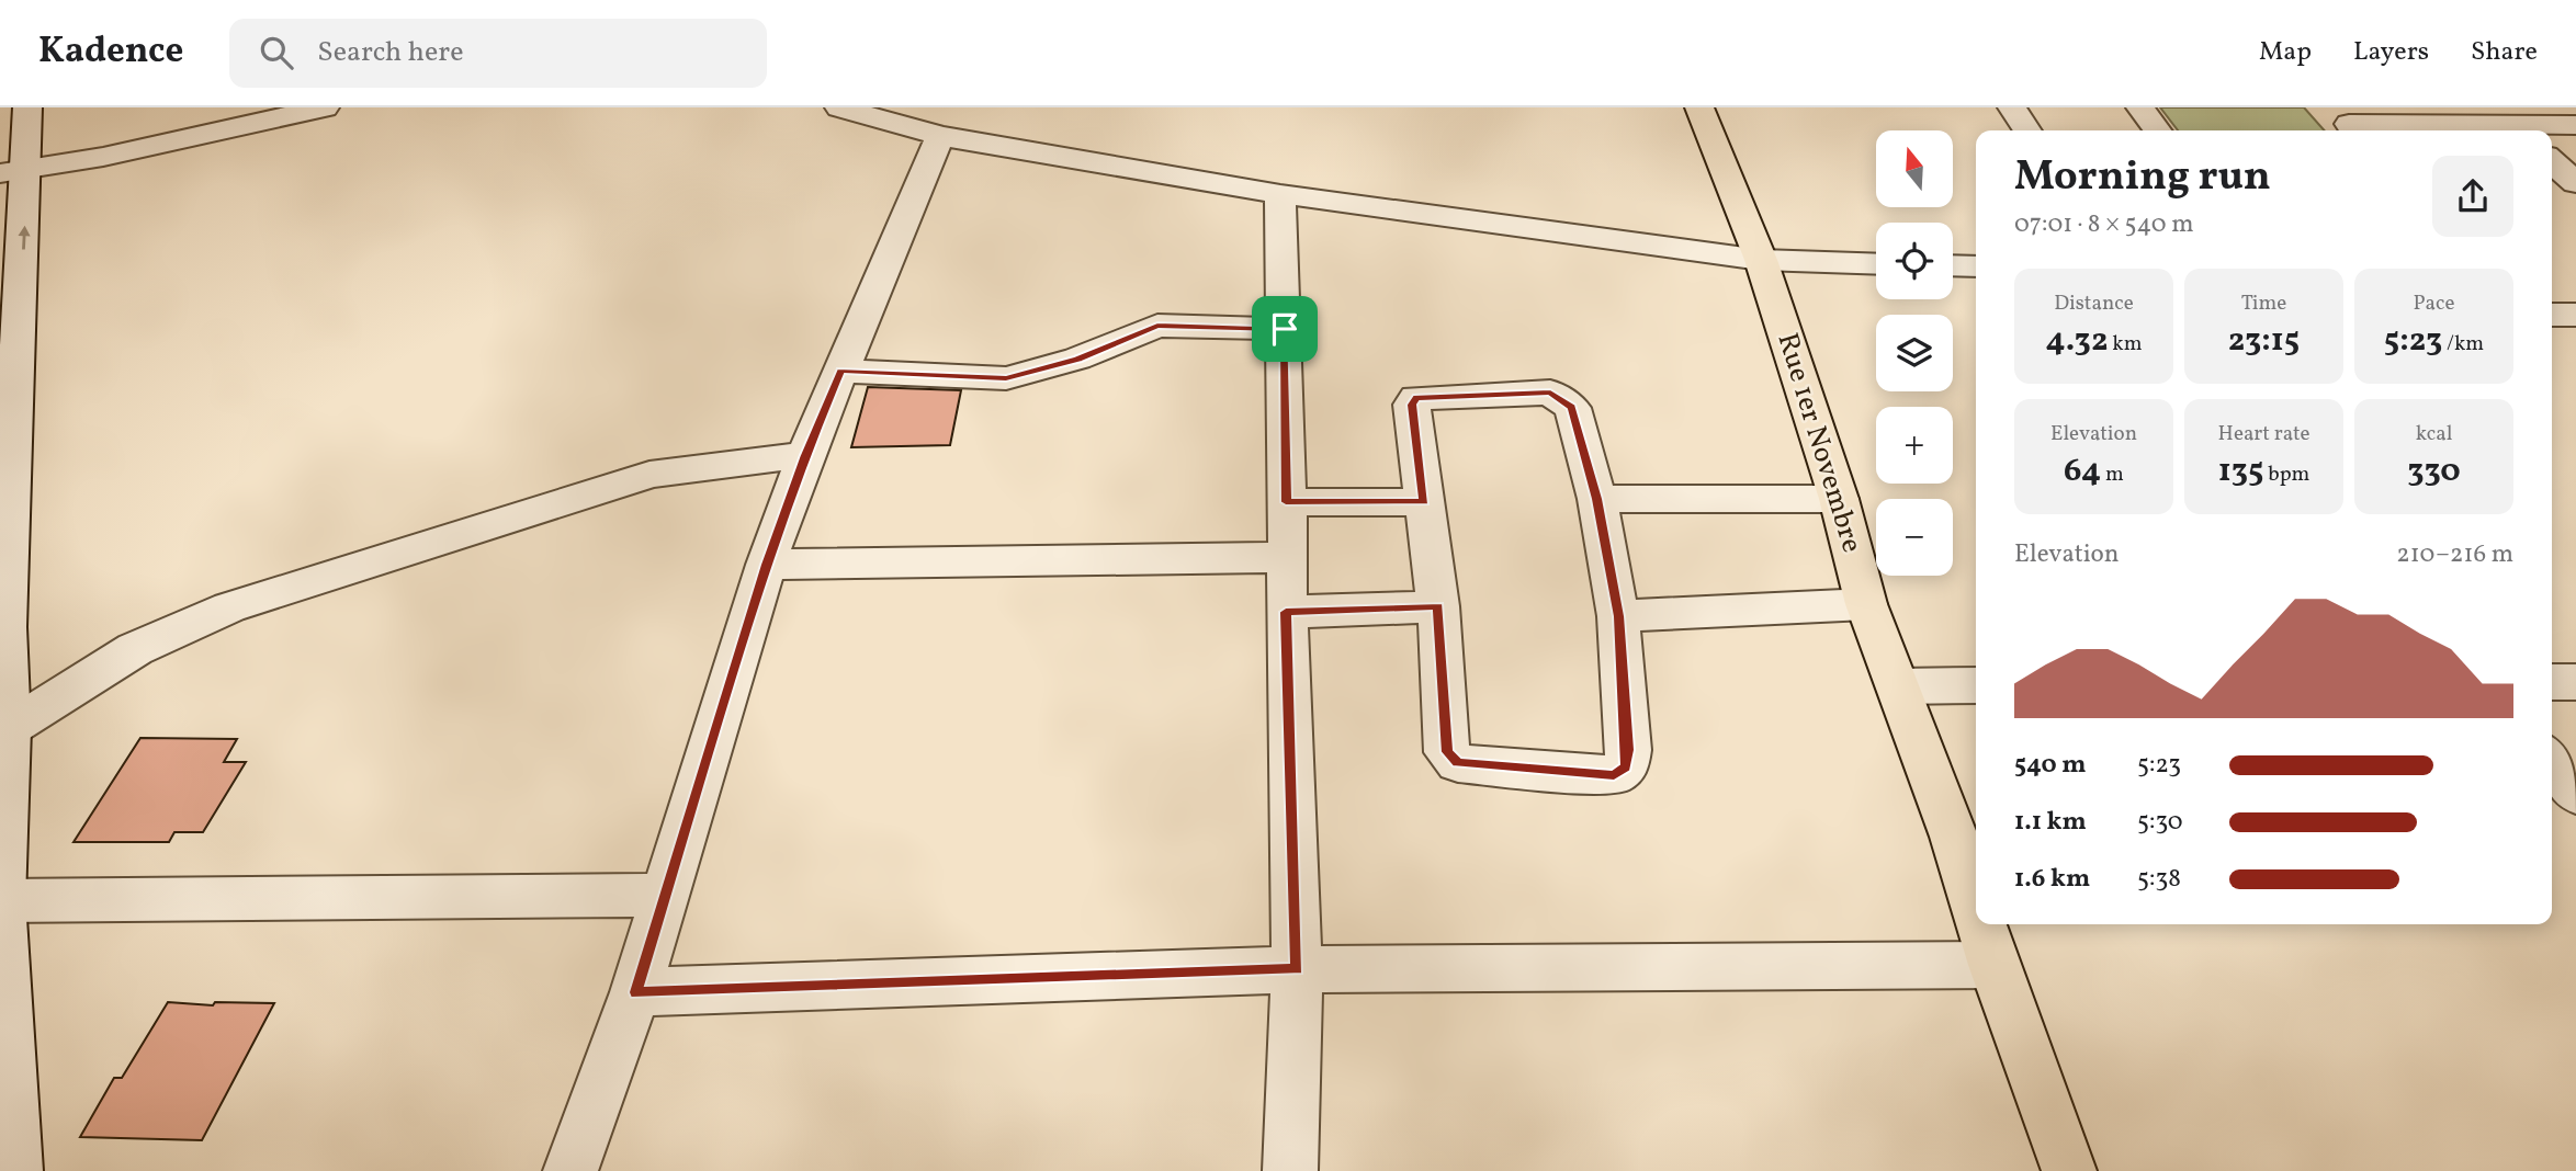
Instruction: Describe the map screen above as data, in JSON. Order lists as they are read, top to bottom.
{
  "streets": {
    "main road": ["Rue 1er Novembre"]
  },
  "north": "top",
  "page": {
    "header": "Kadence",
    "search": "Search here",
    "nav": ["Map", "Layers", "Share"],
    "map_buttons": ["+", "−"],
    "heading": ["Morning run", "07:01 · 8 × 540 m"],
    "stats": [
      ["Distance", "4.32 km"],
      ["Time", "23:15"],
      ["Pace", "5:23 /km"],
      ["Elevation", "64 m"],
      ["Heart rate", "135 bpm"],
      ["kcal", "330"]
    ],
    "chart": ["Elevation", "210–216 m"],
    "list": [
      {
        "name": "540 m",
        "note": "5:23"
      },
      {
        "name": "1.1 km",
        "note": "5:30"
      },
      {
        "name": "1.6 km",
        "note": "5:38"
      }
    ]
  }
}
